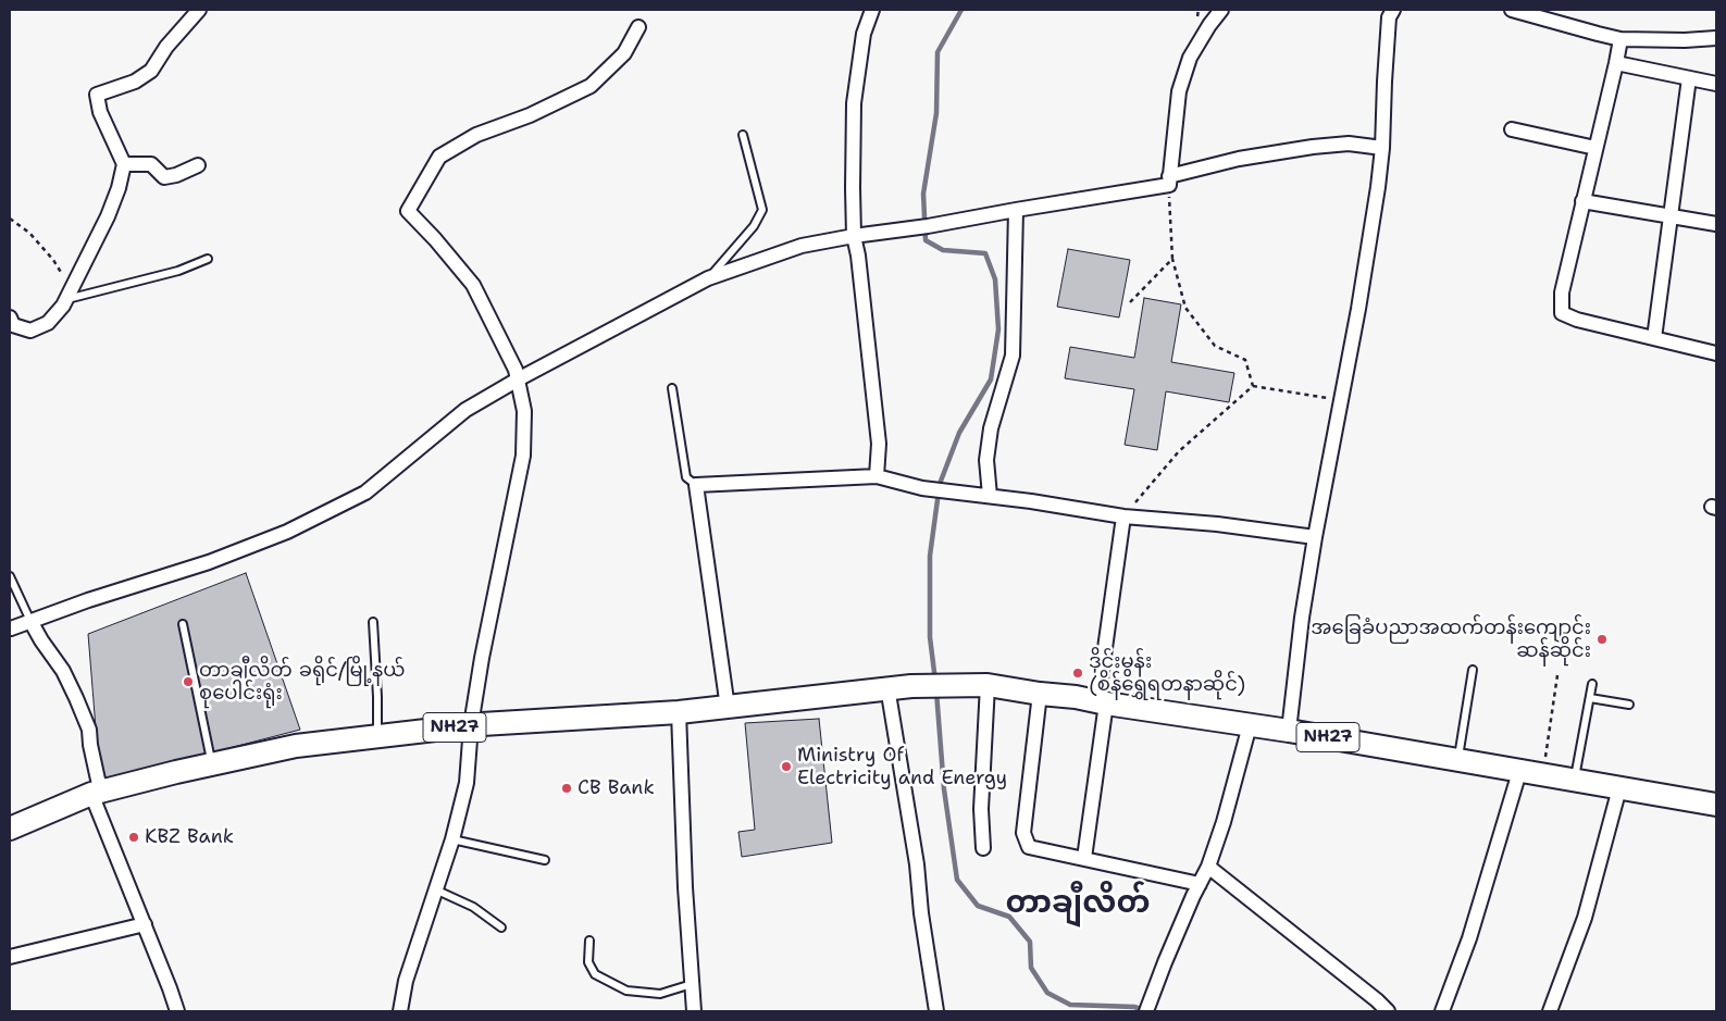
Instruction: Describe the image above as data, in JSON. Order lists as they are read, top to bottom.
{
  "streets": {
    "main road": ["NH27"]
  },
  "districts": ["တာချီလိတ်"],
  "places": [
    "အခြေခံပညာအထက်တန်းကျောင်း ဆန်ဆိုင်း",
    "ဒိုင်းမွန်း (စိန်ရွှေရတနာဆိုင်)",
    "တာချီလိတ် ခရိုင်/မြို့နယ် စုပေါင်းရုံး",
    "Ministry Of Electricity and Energy",
    "CB Bank",
    "KBZ Bank"
  ]
}
